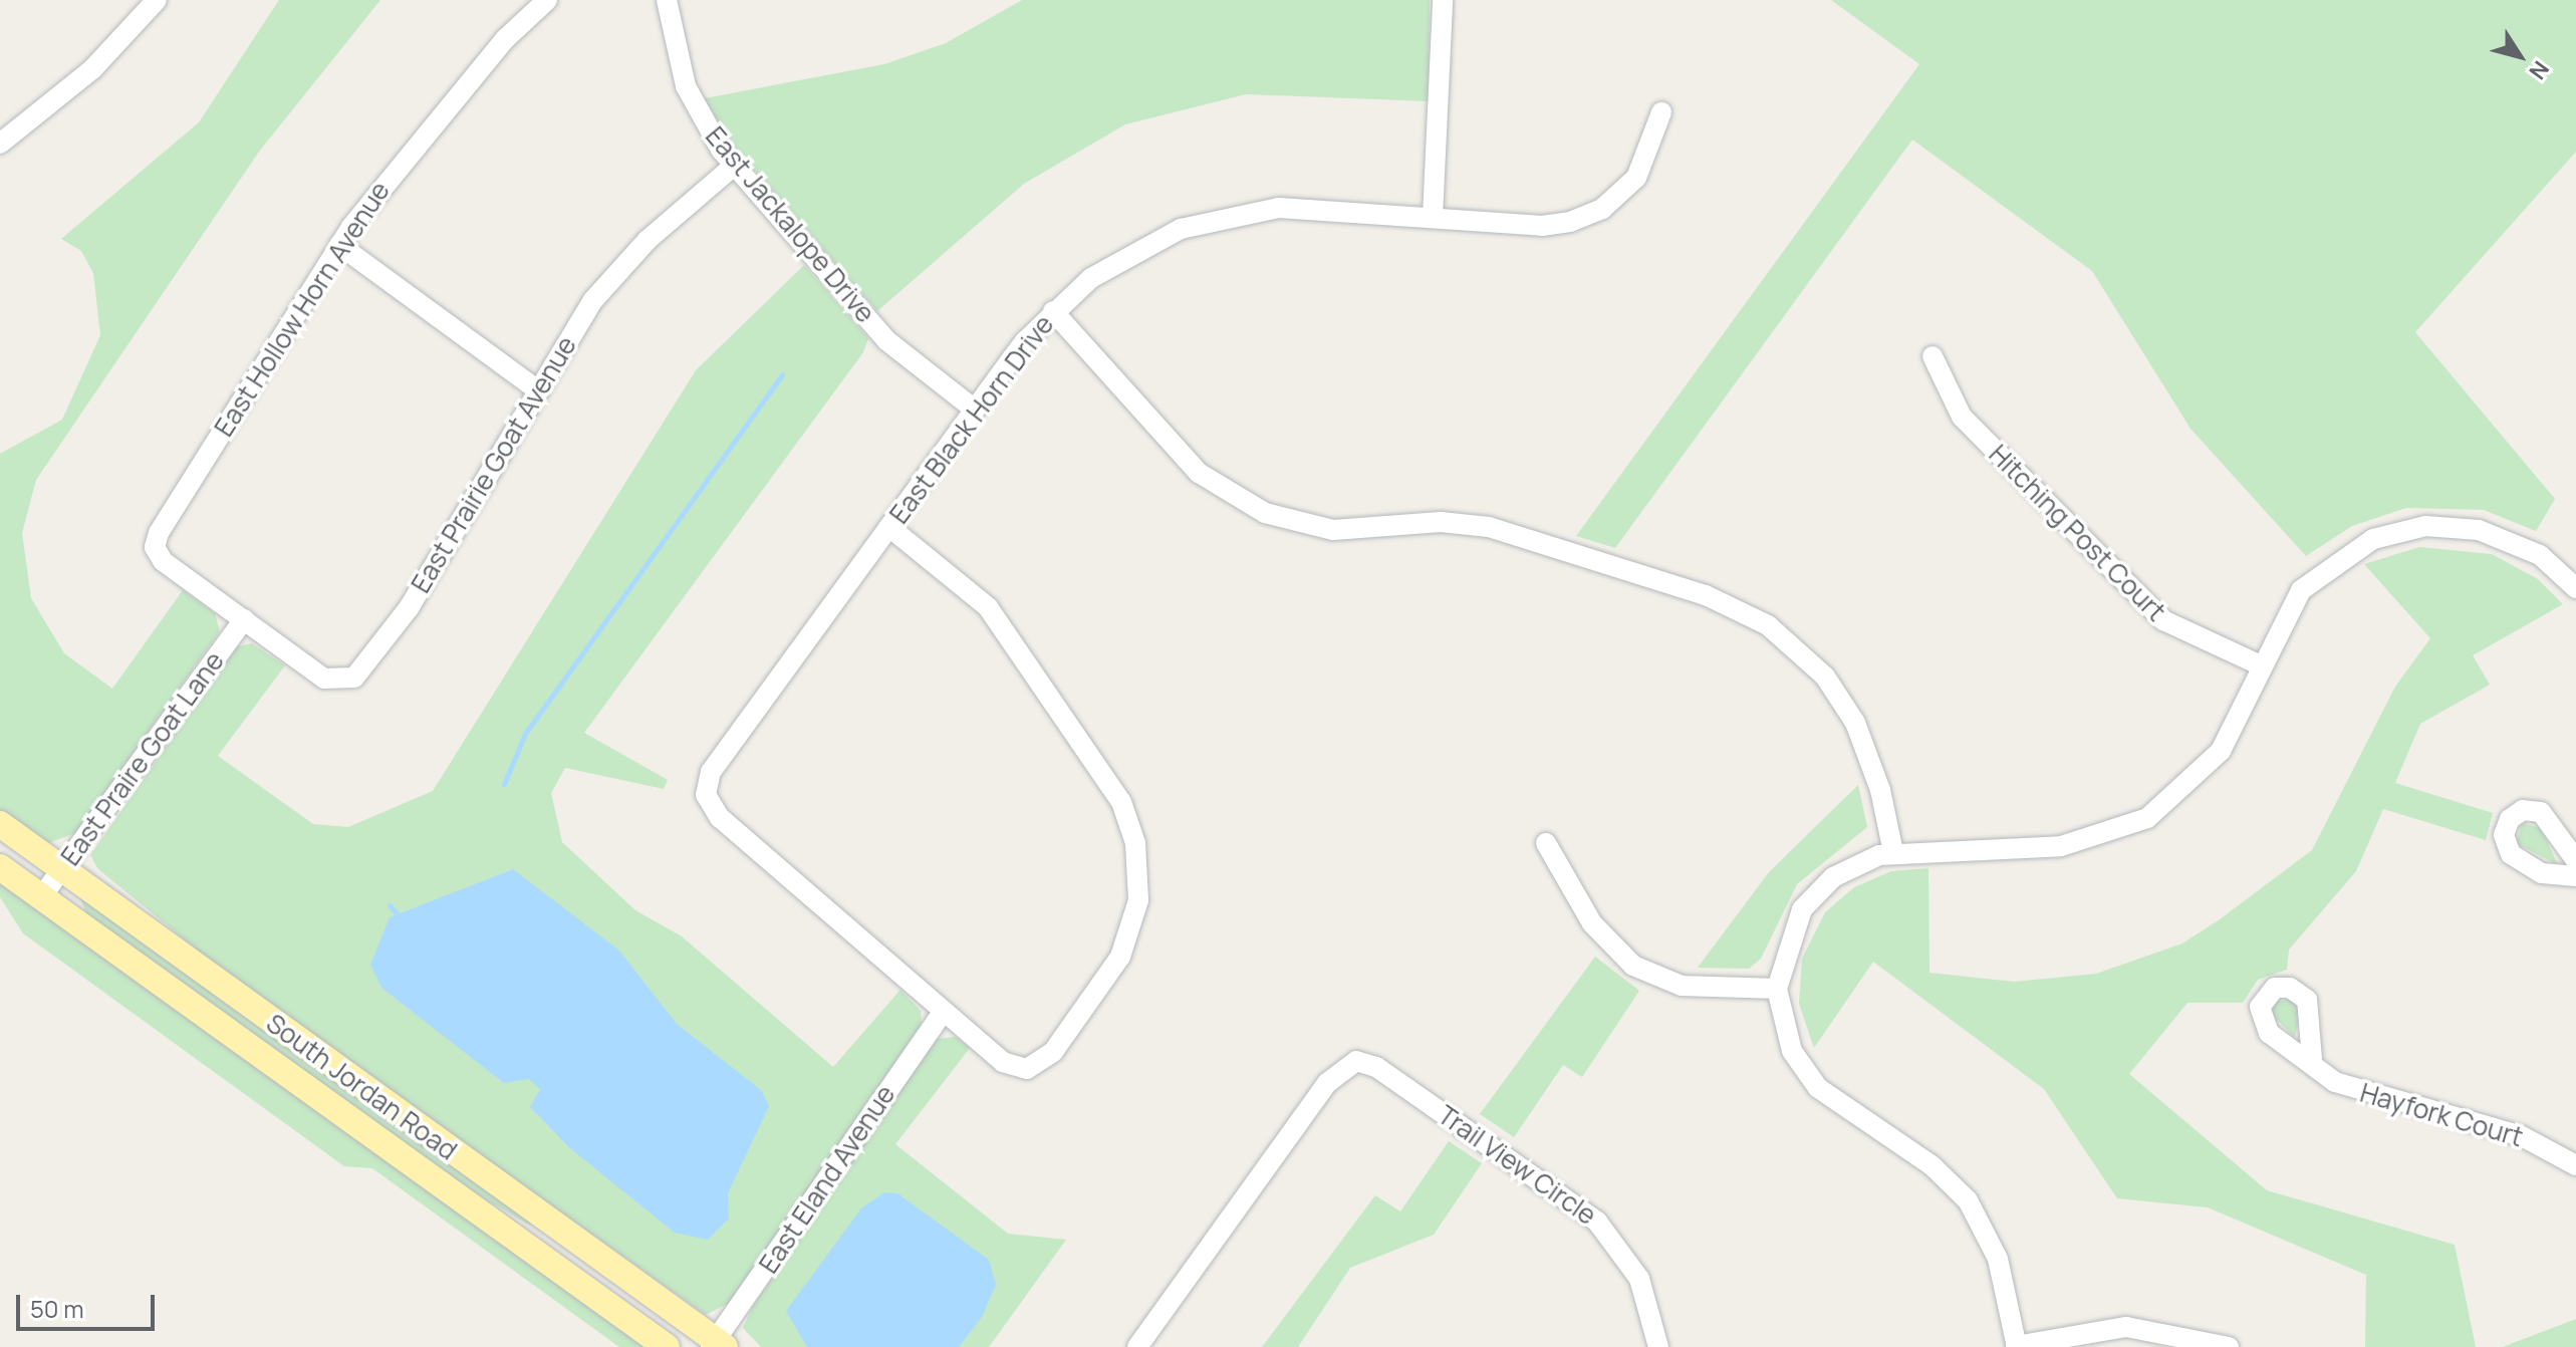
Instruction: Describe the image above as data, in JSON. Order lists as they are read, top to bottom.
{
  "streets": {
    "main road": ["South Jordan Road"],
    "street": [
      "East Jackalope Drive",
      "East Hollow Horn Avenue",
      "East Black Horn Drive",
      "East Prairie Goat Avenue",
      "Hitching Post Court",
      "East Praire Goat Lane",
      "Hayfork Court",
      "Trail View Circle",
      "East Eland Avenue"
    ]
  },
  "crossings": [
    ["East Jackalope Drive", "East Black Horn Drive"],
    ["East Jackalope Drive", "East Prairie Goat Avenue"],
    ["East Hollow Horn Avenue", "East Prairie Goat Avenue"],
    ["East Hollow Horn Avenue", "East Praire Goat Lane"],
    ["East Black Horn Drive", "East Eland Avenue"],
    ["East Prairie Goat Avenue", "East Praire Goat Lane"],
    ["East Praire Goat Lane", "South Jordan Road"],
    ["South Jordan Road", "East Eland Avenue"]
  ],
  "scale_bar": "50 m",
  "north": "bottom right"
}
